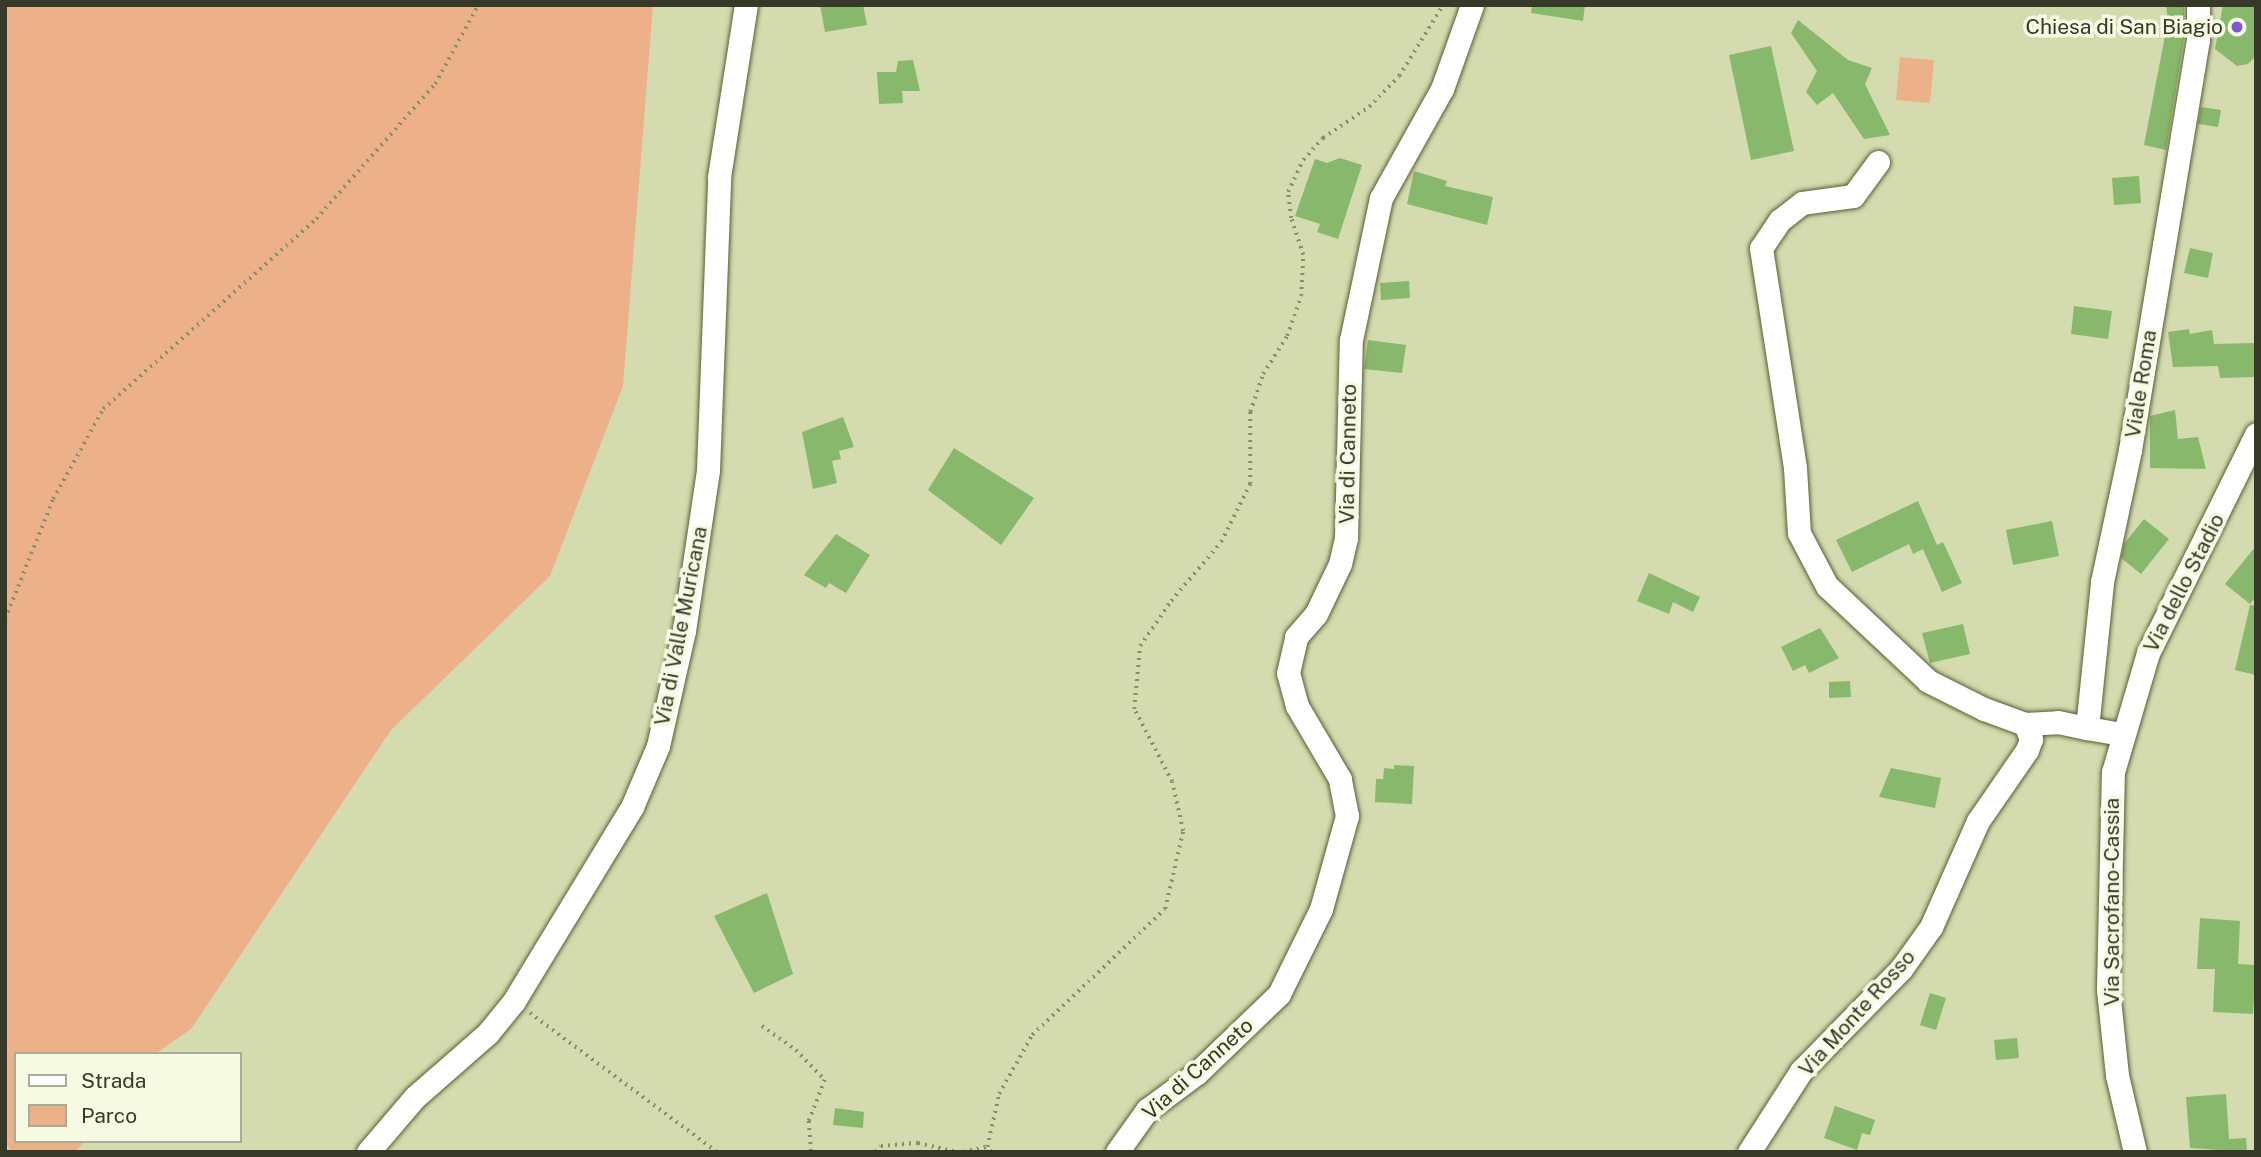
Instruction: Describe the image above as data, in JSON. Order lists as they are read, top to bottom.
{
  "streets": {
    "street": [
      "Viale Roma",
      "Via di Canneto",
      "Via dello Stadio",
      "Via di Valle Muricana",
      "Via Sacrofano-Cassia",
      "Via Monte Rosso"
    ]
  },
  "crossings": [
    ["Via dello Stadio", "Via Sacrofano-Cassia"]
  ],
  "places": ["Chiesa di San Biagio"],
  "legend": ["Strada", "Parco"]
}
